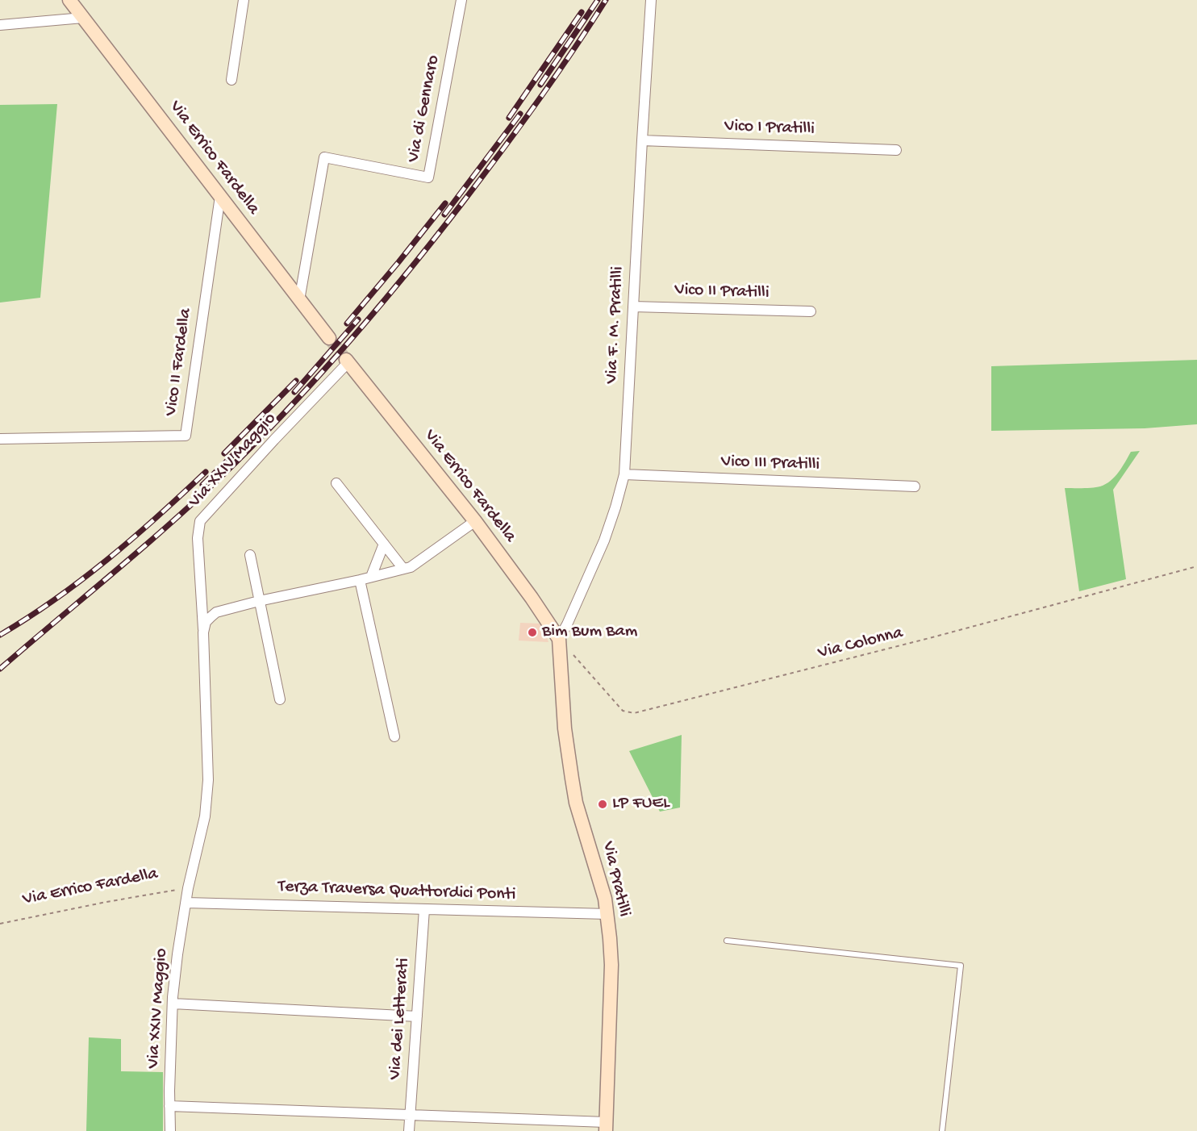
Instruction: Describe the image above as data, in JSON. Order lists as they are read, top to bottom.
{
  "streets": {
    "street": [
      "Via di Gennaro",
      "Vico I Pratilli",
      "Via Errico Fardella",
      "Vico II Pratilli",
      "Via F. M. Pratilli",
      "Vico II Fardella",
      "Via XXIV Maggio",
      "Vico III Pratilli",
      "Via Pratilli",
      "Terza Traversa Quattordici Ponti",
      "Via dei Letterati"
    ],
    "path": ["Via Colonna"]
  },
  "crossings": [
    ["Via di Gennaro", "Via Errico Fardella"],
    ["Vico I Pratilli", "Via F. M. Pratilli"],
    ["Via Errico Fardella", "Via F. M. Pratilli"],
    ["Via Errico Fardella", "Vico II Fardella"],
    ["Via Errico Fardella", "Via XXIV Maggio"],
    ["Via Errico Fardella", "Via Colonna"],
    ["Via Errico Fardella", "Via Pratilli"],
    ["Vico II Pratilli", "Via F. M. Pratilli"],
    ["Via F. M. Pratilli", "Vico III Pratilli"],
    ["Via F. M. Pratilli", "Via Colonna"],
    ["Via F. M. Pratilli", "Via Pratilli"],
    ["Via XXIV Maggio", "Terza Traversa Quattordici Ponti"],
    ["Via Colonna", "Via Pratilli"],
    ["Via Pratilli", "Terza Traversa Quattordici Ponti"],
    ["Terza Traversa Quattordici Ponti", "Via dei Letterati"]
  ],
  "places": ["Bim Bum Bam", "LP FUEL"]
}
